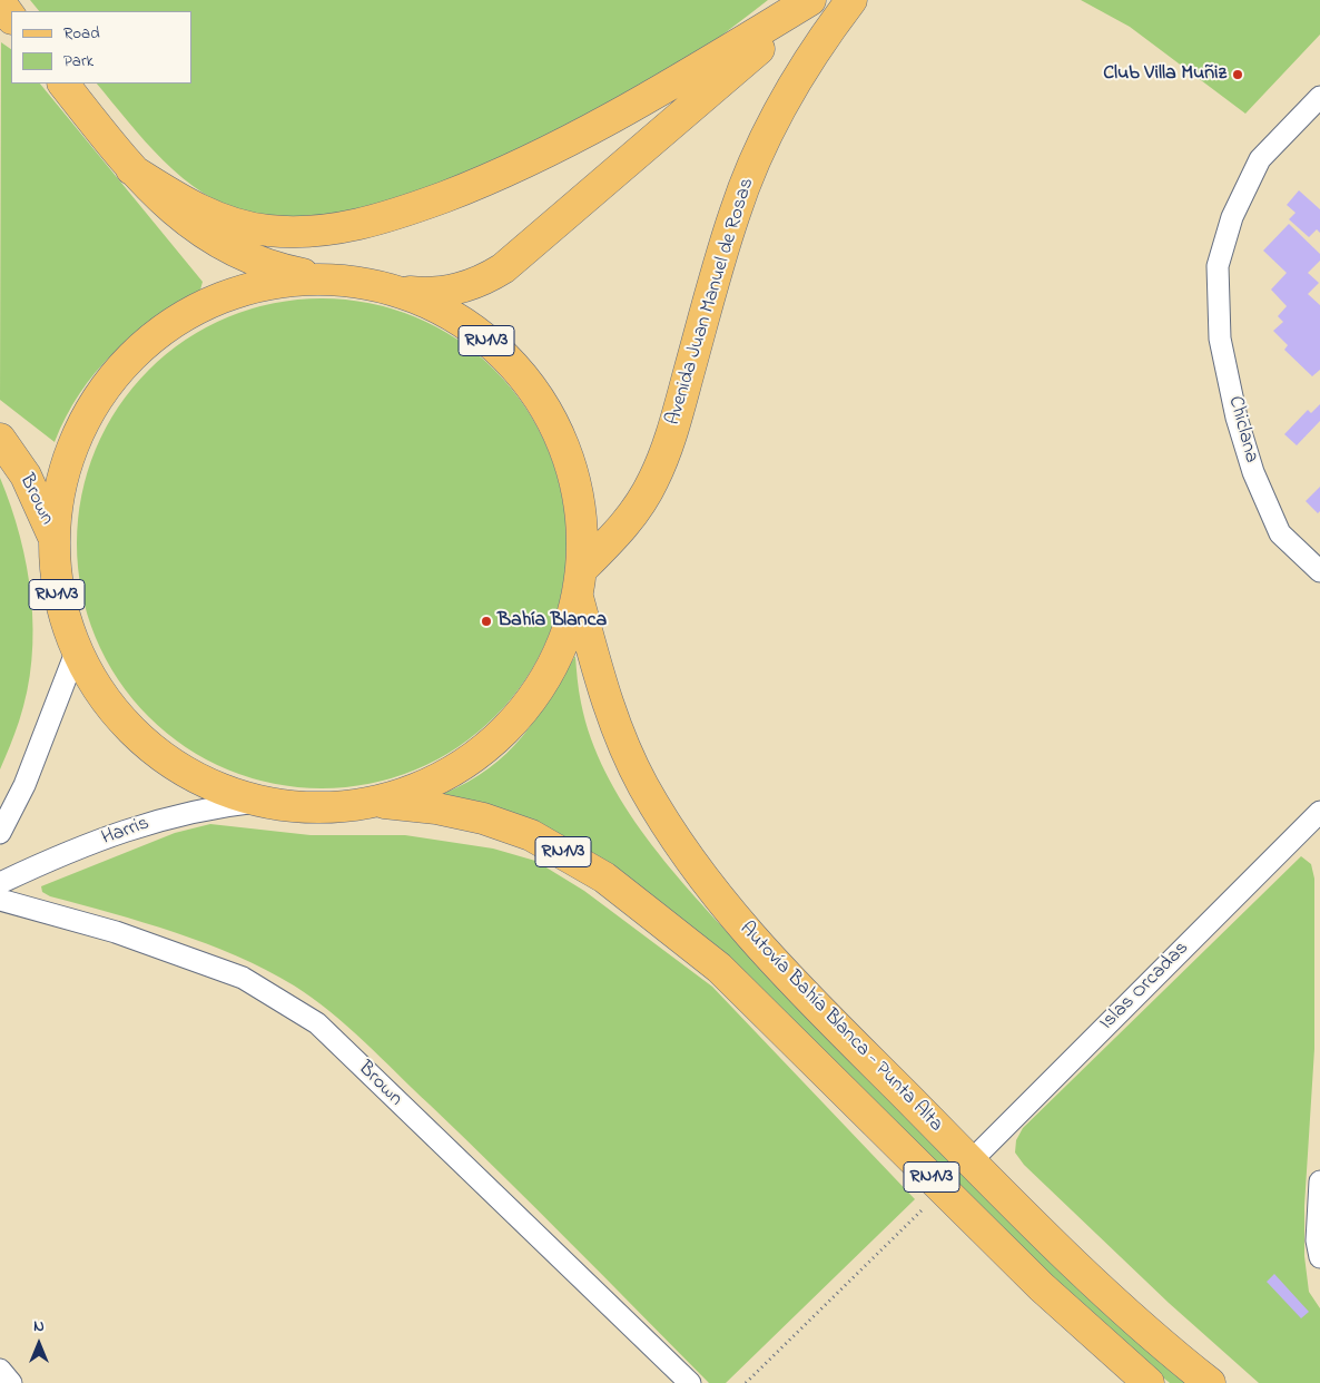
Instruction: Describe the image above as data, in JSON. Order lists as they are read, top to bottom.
{
  "streets": {
    "main road": [
      "Avenida Juan Manuel de Rosas",
      "RN1V3",
      "Brown",
      "Autovía Bahía Blanca - Punta Alta"
    ],
    "street": ["Chiclana", "Harris", "Islas Orcadas"]
  },
  "crossings": [
    ["Avenida Juan Manuel de Rosas", "RN1V3"],
    ["Avenida Juan Manuel de Rosas", "Autovía Bahía Blanca - Punta Alta"],
    ["RN1V3", "Brown"],
    ["RN1V3", "Harris"],
    ["RN1V3", "Autovía Bahía Blanca - Punta Alta"],
    ["Islas Orcadas", "Autovía Bahía Blanca - Punta Alta"]
  ],
  "places": ["Club Villa Muñiz", "Bahía Blanca"],
  "legend": ["Road", "Park"],
  "north": "top"
}
